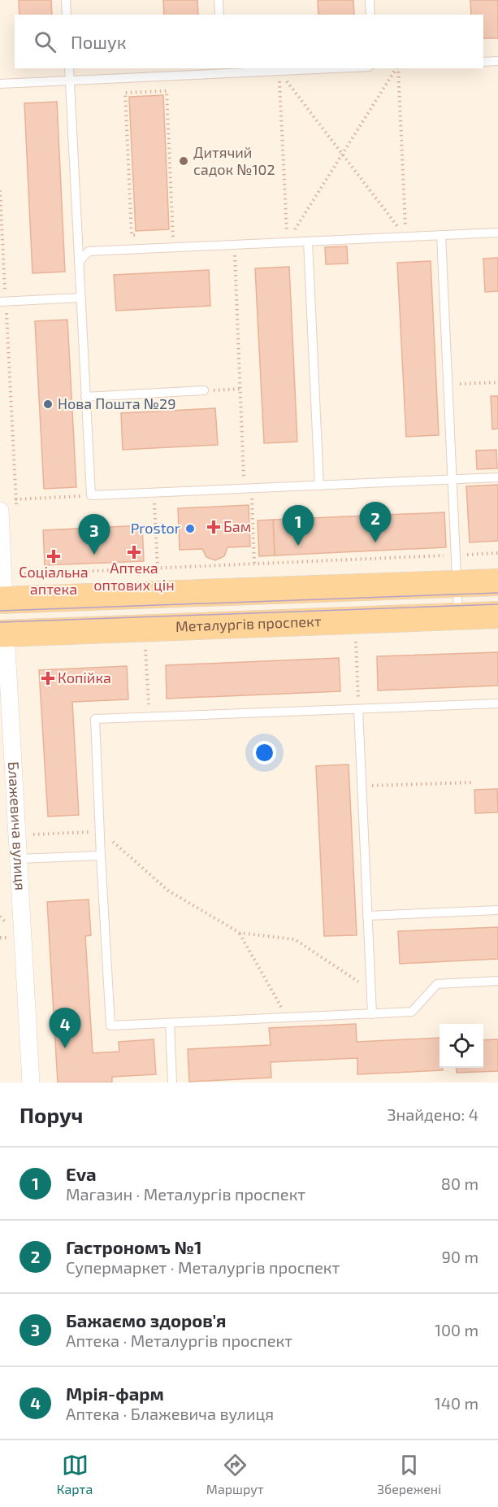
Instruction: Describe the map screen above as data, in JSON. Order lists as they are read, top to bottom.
{
  "streets": {
    "main road": ["Металургів проспект", "Блажевича вулиця"]
  },
  "crossings": [
    ["Металургів проспект", "Блажевича вулиця"]
  ],
  "places": {
    "other": ["Дитячий садок №102", "Нова Пошта №29", "Prostor"],
    "health": [
      "Бам",
      "Аптека оптових цін",
      "Соціальна аптека",
      "Копійка"
    ]
  },
  "page": {
    "search": "Пошук",
    "pins": [
      "2",
      "1",
      "3",
      "4"
    ],
    "heading": ["Поруч", "Знайдено: 4"],
    "list": [
      {
        "mark": "1",
        "name": "Eva",
        "note": "Магазин · Металургів проспект",
        "value": "80 m"
      },
      {
        "mark": "2",
        "name": "Гастрономъ №1",
        "note": "Супермаркет · Металургів проспект",
        "value": "90 m"
      },
      {
        "mark": "3",
        "name": "Бажаємо здоров'я",
        "note": "Аптека · Металургів проспект",
        "value": "100 m"
      },
      {
        "mark": "4",
        "name": "Мрія-фарм",
        "note": "Аптека · Блажевича вулиця",
        "value": "140 m"
      }
    ],
    "nav": ["Карта", "Маршрут", "Збережені"]
  }
}
